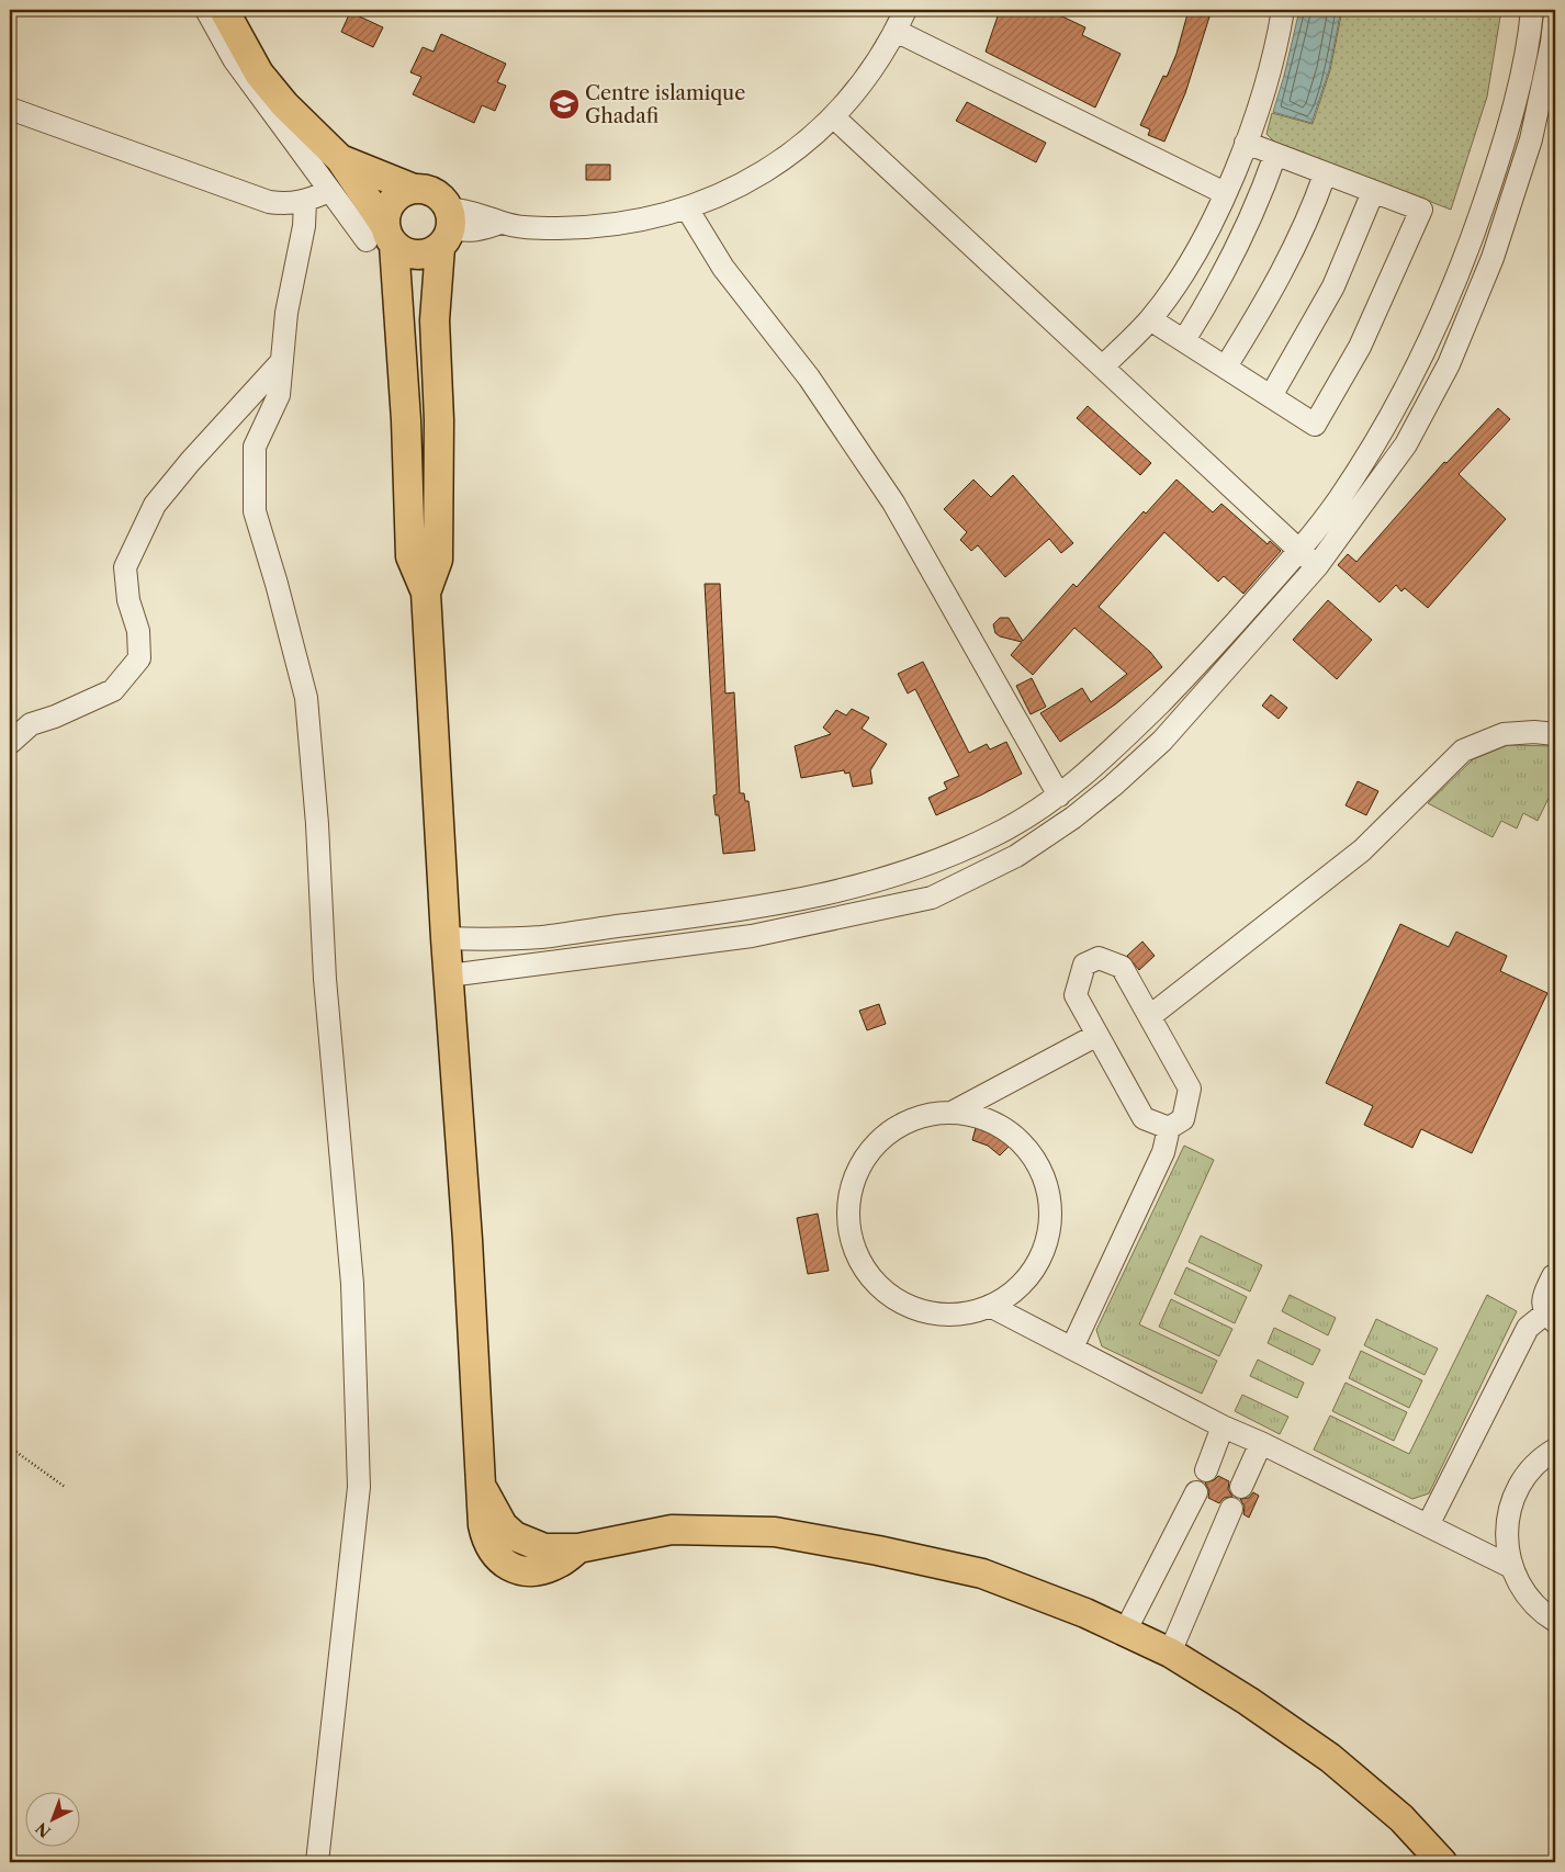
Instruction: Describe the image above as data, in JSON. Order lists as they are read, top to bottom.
{
  "places": {
    "school or university": ["Centre islamique Ghadafi"]
  },
  "north": "bottom left"
}
